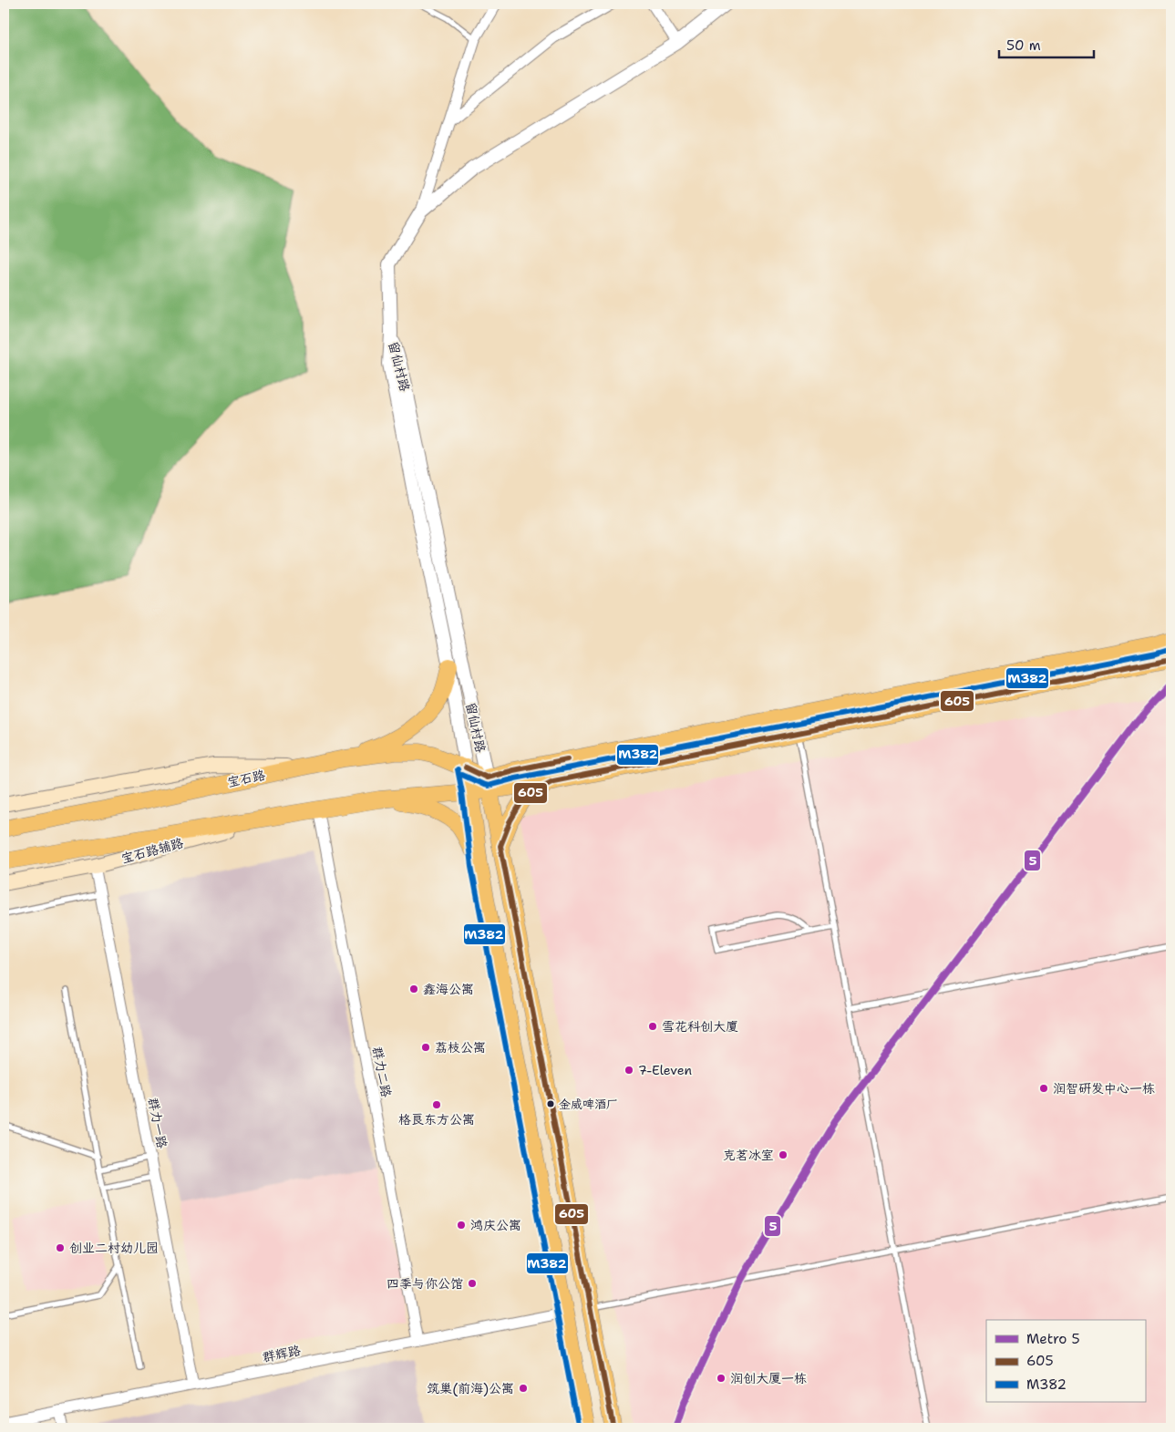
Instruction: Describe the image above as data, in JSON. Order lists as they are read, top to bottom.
{
  "streets": {
    "main road": ["宝石路", "宝石路辅路"],
    "street": [
      "留仙村路",
      "群力二路",
      "群力一路",
      "群辉路"
    ]
  },
  "crossings": [
    ["留仙村路", "宝石路"],
    ["宝石路辅路", "群力一路"],
    ["群力二路", "群辉路"],
    ["群力一路", "群辉路"]
  ],
  "places": [
    "鑫海公寓",
    "雪花科创大廈",
    "荔枝公寓",
    "7-Eleven",
    "润智研发中心一栋",
    "金威啤酒厂",
    "格良东方公寓",
    "克茗冰室",
    "鸿庆公寓",
    "创业二村幼儿园",
    "四季与你公馆",
    "润创大厦一栋",
    "筑巢(前海)公寓"
  ],
  "lines": ["transit line M382", "transit line 605", "metro line 5"],
  "legend": ["Metro 5", "605", "M382"],
  "scale_bar": "50 m"
}
